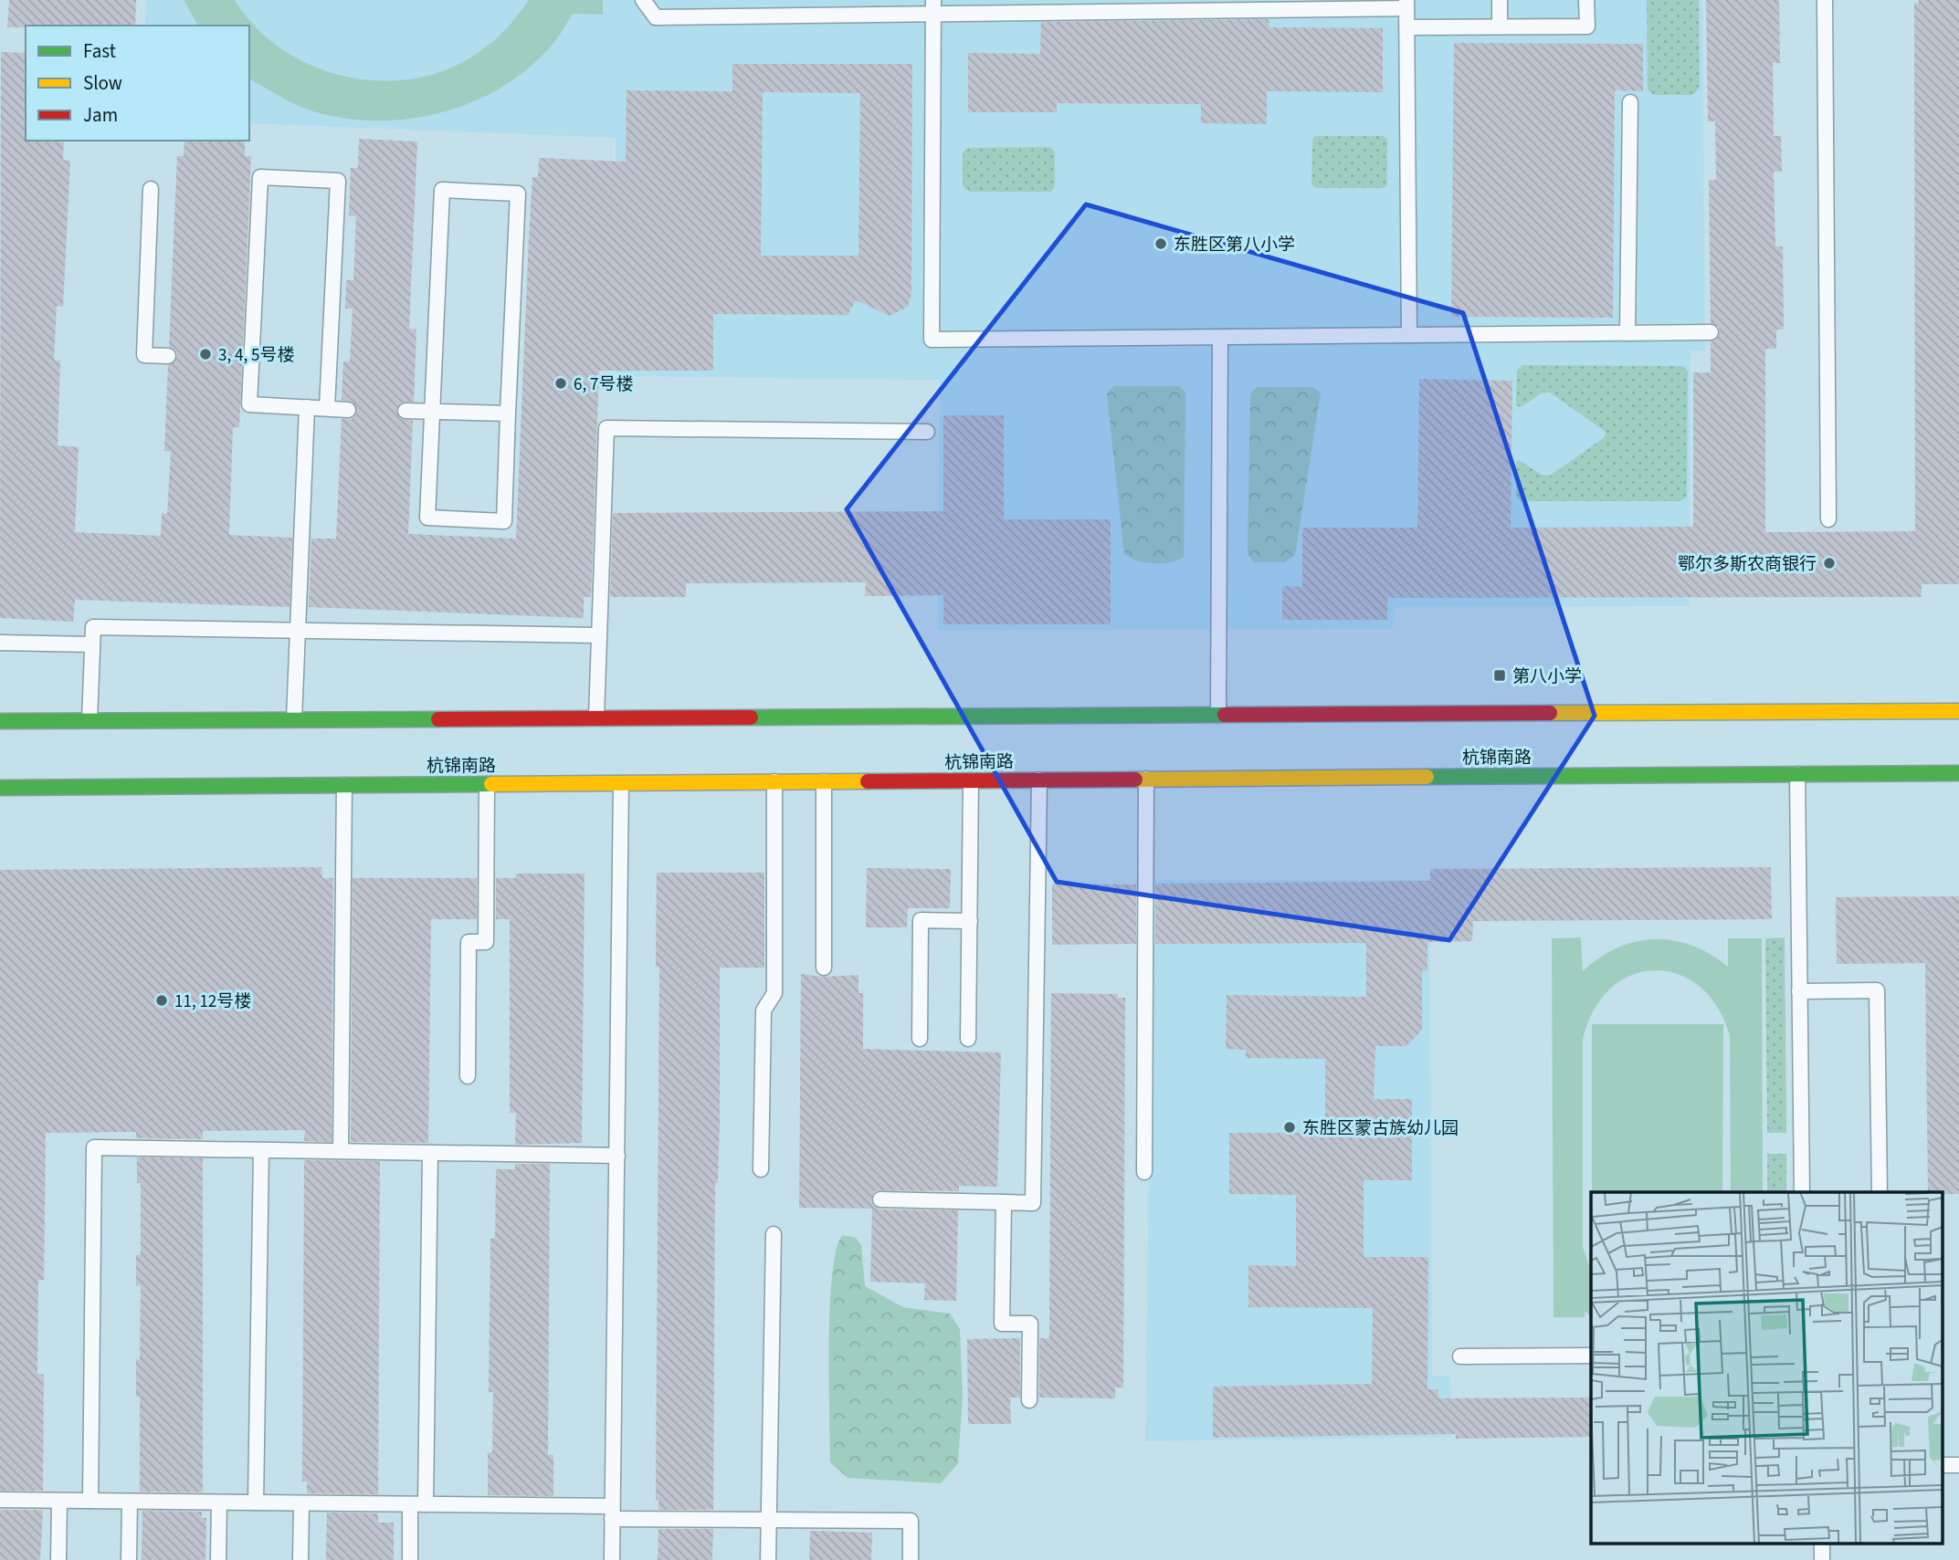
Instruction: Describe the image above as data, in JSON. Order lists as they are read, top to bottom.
{
  "streets": {
    "main road": ["杭锦南路"]
  },
  "places": {
    "other": [
      "东胜区第八小学",
      "3, 4, 5号楼",
      "6, 7号楼",
      "鄂尔多斯农商银行",
      "11, 12号楼",
      "东胜区蒙古族幼儿园"
    ],
    "transit": ["第八小学"]
  },
  "legend": ["Fast", "Slow", "Jam"]
}
